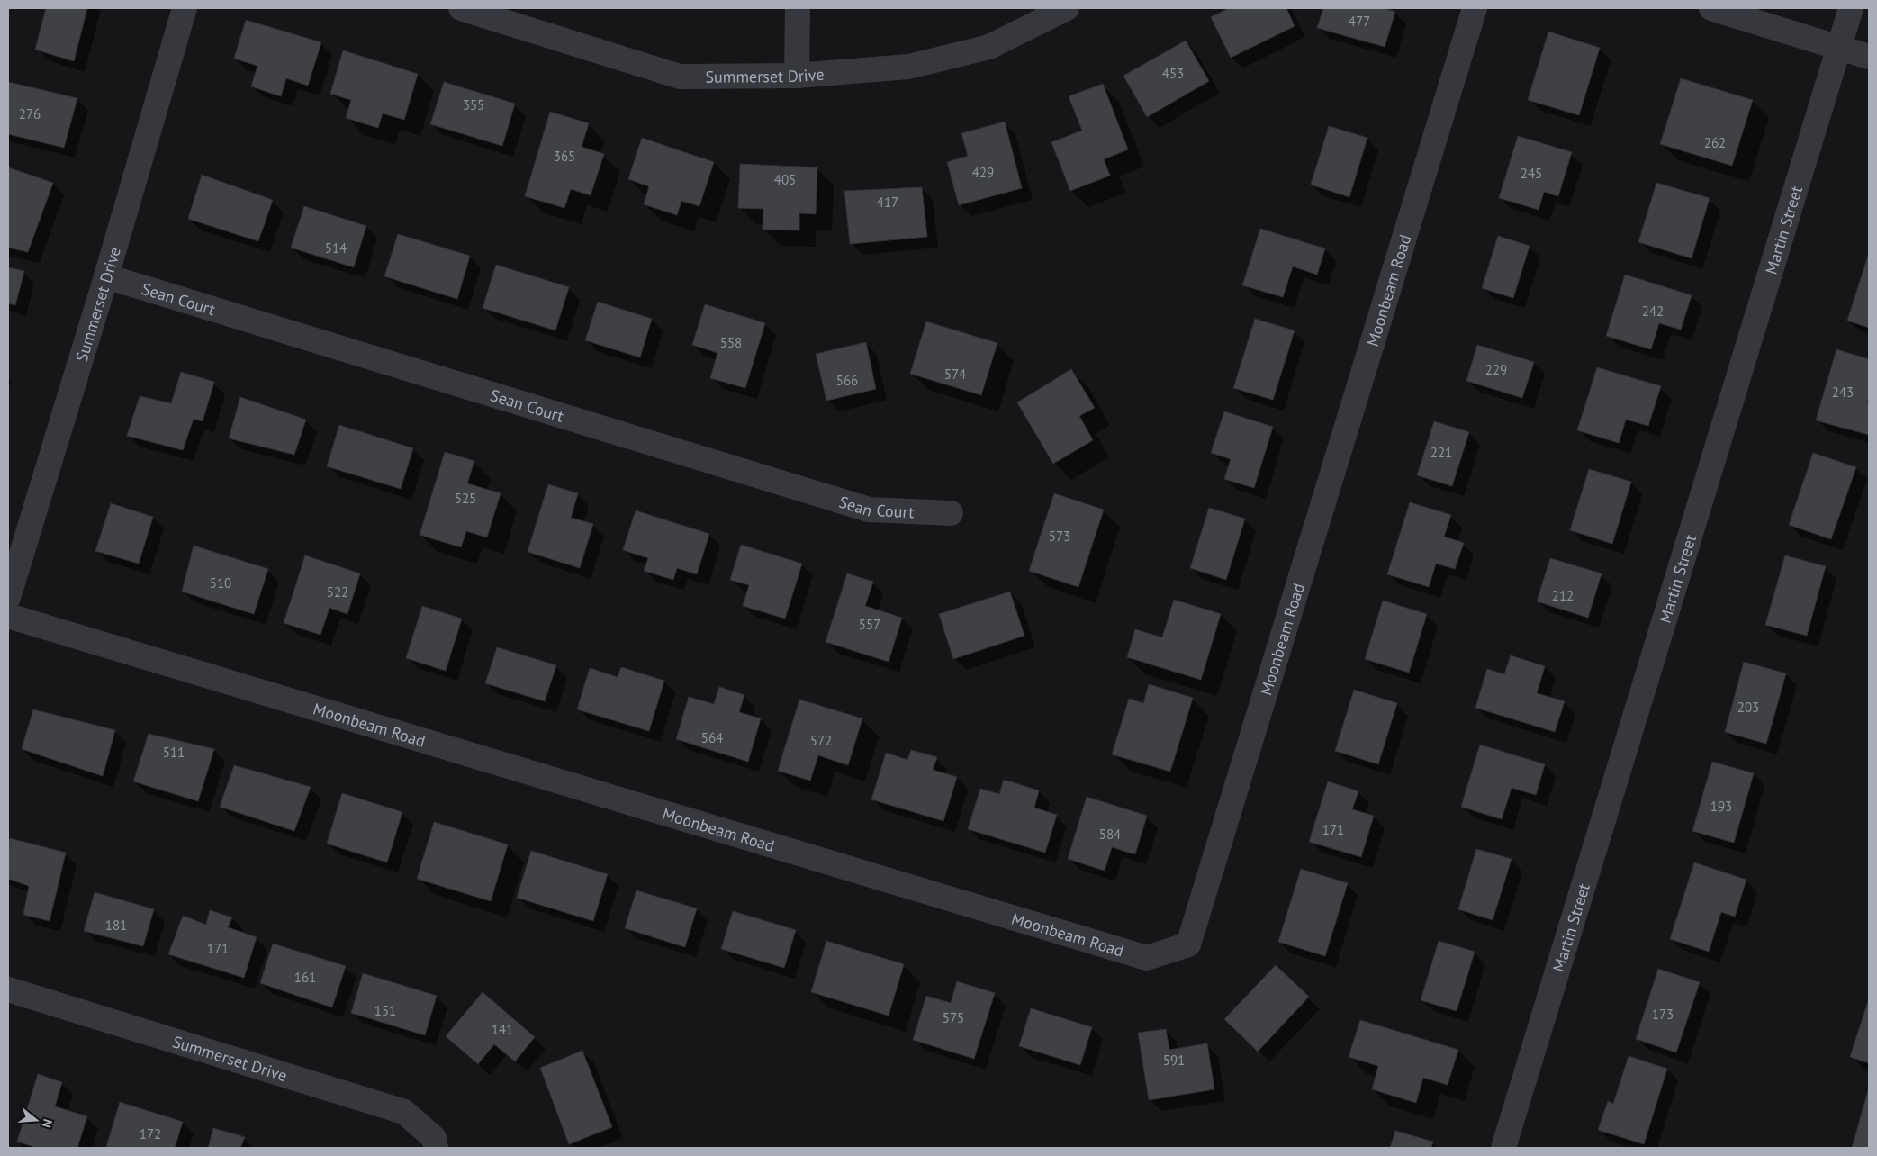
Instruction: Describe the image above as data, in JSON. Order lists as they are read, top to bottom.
{
  "streets": {
    "street": [
      "Summerset Drive",
      "Martin Street",
      "Moonbeam Road",
      "Sean Court"
    ]
  },
  "crossings": [
    ["Summerset Drive", "Sean Court"]
  ],
  "house_numbers": [
    "477",
    "453",
    "355",
    "276",
    "262",
    "365",
    "429",
    "245",
    "405",
    "417",
    "514",
    "242",
    "558",
    "229",
    "574",
    "566",
    "243",
    "221",
    "525",
    "573",
    "510",
    "522",
    "212",
    "557",
    "203",
    "564",
    "572",
    "511",
    "193",
    "171",
    "584",
    "181",
    "171",
    "161",
    "151",
    "173",
    "575",
    "141",
    "591",
    "172"
  ],
  "north": "right"
}
